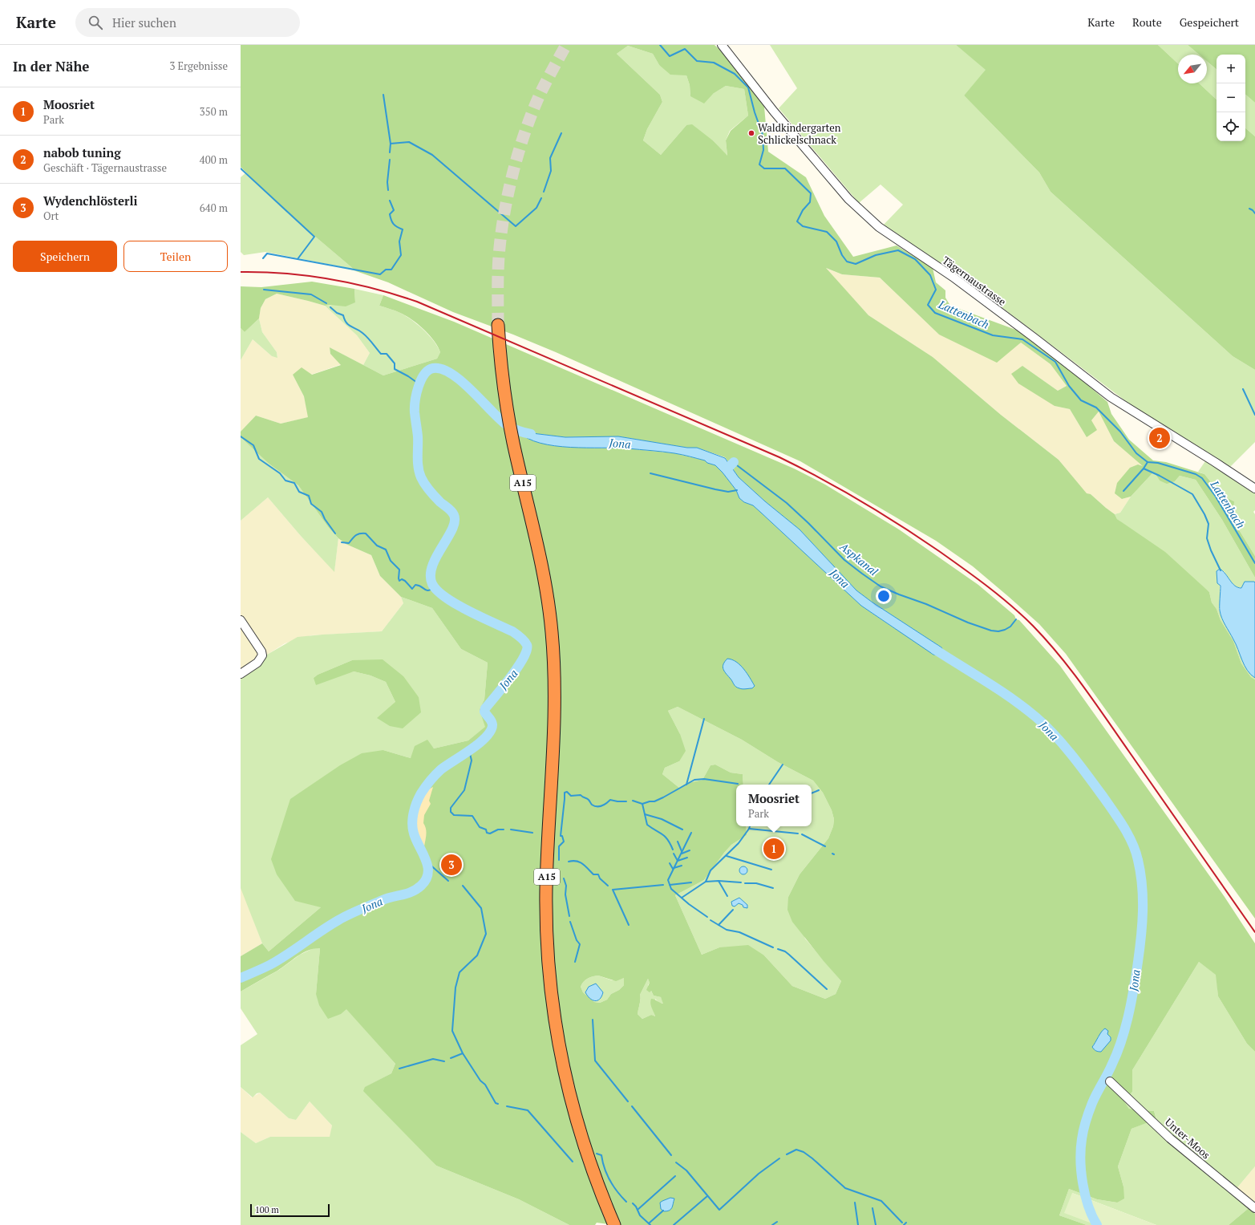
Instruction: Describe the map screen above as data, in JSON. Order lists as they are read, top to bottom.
{
  "streets": {
    "highway": ["A15"],
    "street": ["Tägernaustrasse", "Unter-Moos"]
  },
  "water": ["Lattenbach", "Jona", "Aspkanal"],
  "places": ["Waldkindergarten Schlickelschnack"],
  "scale_bar": "100 m",
  "north": "bottom left",
  "page": {
    "header": "Karte",
    "search": "Hier suchen",
    "nav": ["Karte", "Route", "Gespeichert"],
    "heading": ["In der Nähe", "3 Ergebnisse"],
    "map_buttons": ["+", "−"],
    "list": [
      {
        "mark": "1",
        "name": "Moosriet",
        "note": "Park",
        "value": "350 m"
      },
      {
        "mark": "2",
        "name": "nabob tuning",
        "note": "Geschäft · Tägernaustrasse",
        "value": "400 m"
      },
      {
        "mark": "3",
        "name": "Wydenchlösterli",
        "note": "Ort",
        "value": "640 m"
      }
    ],
    "buttons": ["Speichern", "Teilen"],
    "pins": ["2", "1", "3"],
    "popup": ["Moosriet", "Park"],
    "scale": "100 m"
  }
}
